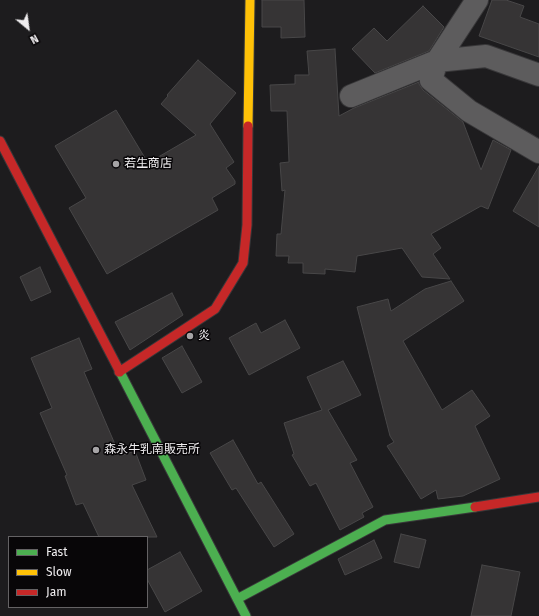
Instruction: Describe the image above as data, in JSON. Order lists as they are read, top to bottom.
{
  "places": ["若生商店", "炎", "森永牛乳南販売所"],
  "legend": ["Fast", "Slow", "Jam"],
  "north": "bottom right"
}
